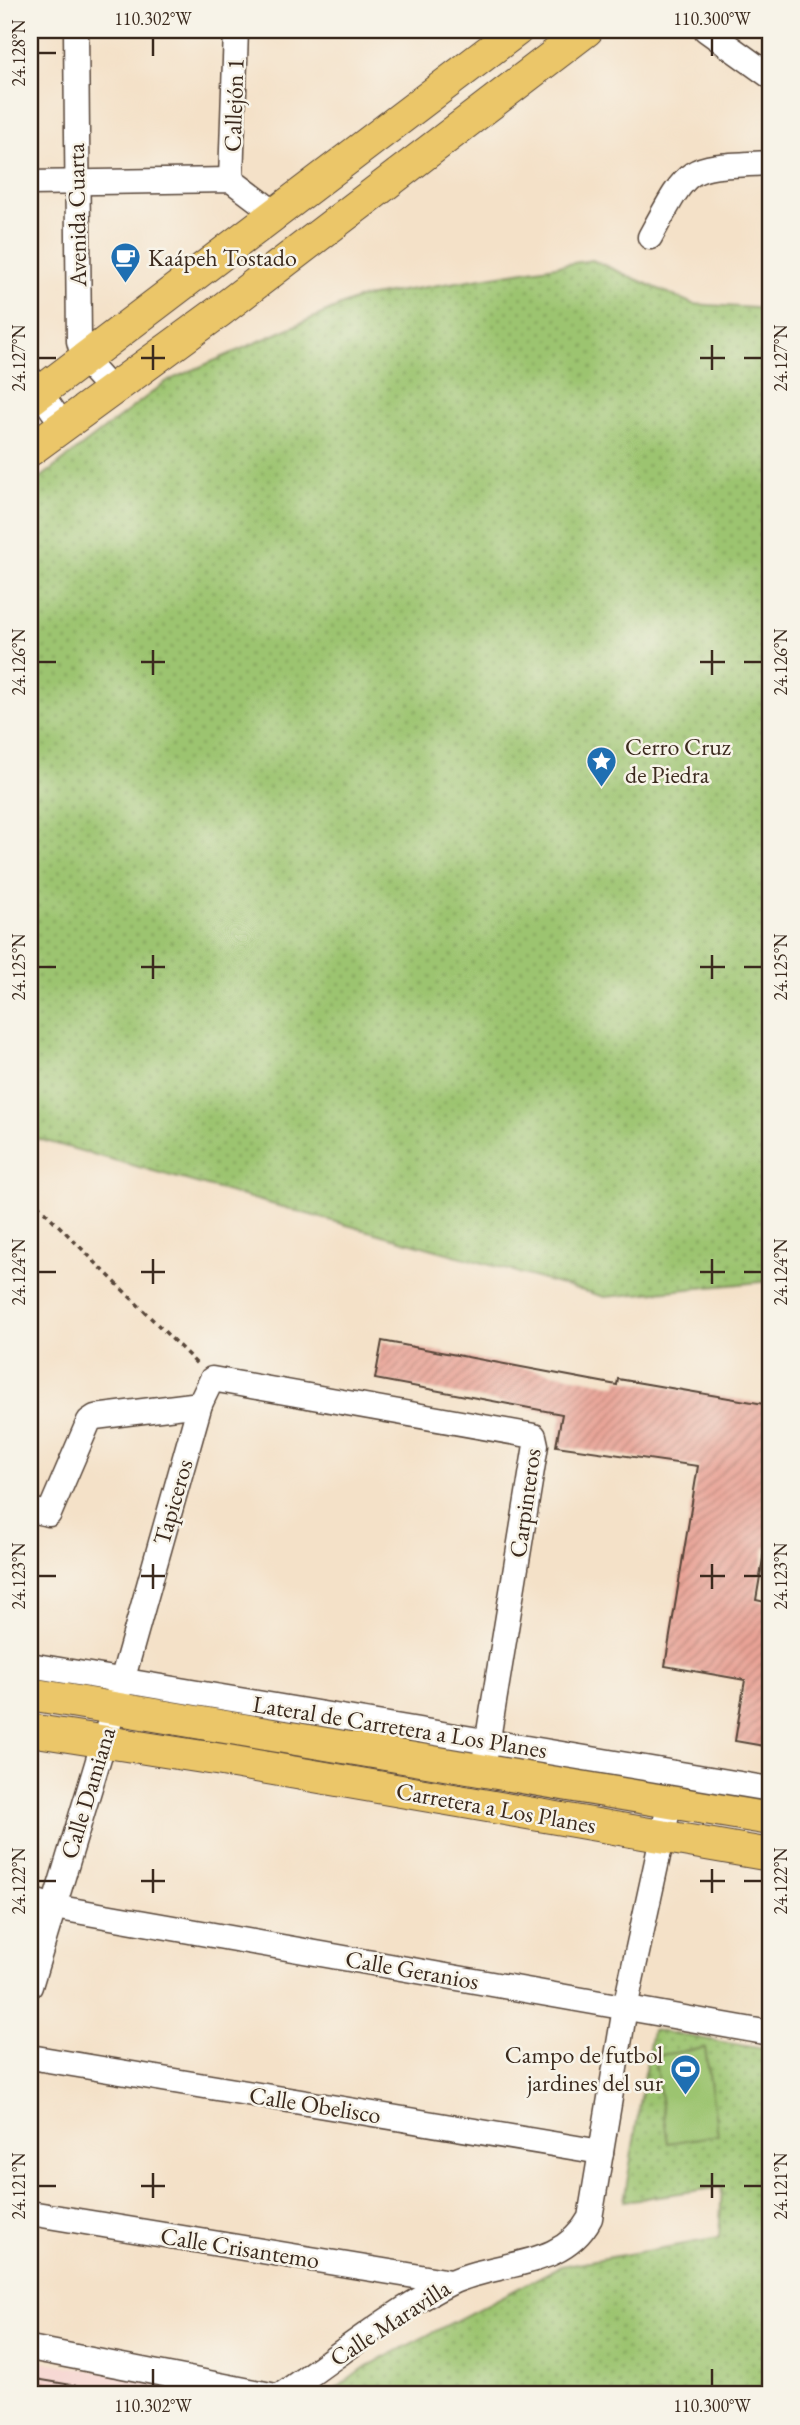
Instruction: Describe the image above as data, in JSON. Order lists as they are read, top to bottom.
{
  "streets": {
    "main road": ["Carretera a Los Planes"],
    "street": [
      "Callejón 1",
      "Avenida Cuarta",
      "Tapiceros",
      "Carpinteros",
      "Lateral de Carretera a Los Planes",
      "Calle Damiana",
      "Calle Geranios",
      "Calle Obelisco",
      "Calle Crisantemo",
      "Calle Maravilla"
    ]
  },
  "crossings": [
    ["Tapiceros", "Lateral de Carretera a Los Planes"],
    ["Tapiceros", "Calle Damiana"],
    ["Tapiceros", "Carretera a Los Planes"],
    ["Carpinteros", "Lateral de Carretera a Los Planes"],
    ["Carpinteros", "Carretera a Los Planes"],
    ["Lateral de Carretera a Los Planes", "Calle Damiana"],
    ["Lateral de Carretera a Los Planes", "Carretera a Los Planes"],
    ["Calle Damiana", "Carretera a Los Planes"],
    ["Calle Damiana", "Calle Geranios"],
    ["Carretera a Los Planes", "Calle Maravilla"],
    ["Calle Geranios", "Calle Maravilla"],
    ["Calle Obelisco", "Calle Maravilla"],
    ["Calle Crisantemo", "Calle Maravilla"]
  ],
  "places": {
    "cafe": ["Kaápeh Tostado"],
    "place": ["Cerro Cruz de Piedra"],
    "sports": ["Campo de futbol jardines del sur"]
  },
  "coordinates": [
    "110.302°W",
    "110.300°W",
    "24.128°N",
    "24.127°N",
    "24.126°N",
    "24.125°N",
    "24.124°N",
    "24.123°N",
    "24.122°N",
    "24.121°N"
  ]
}
